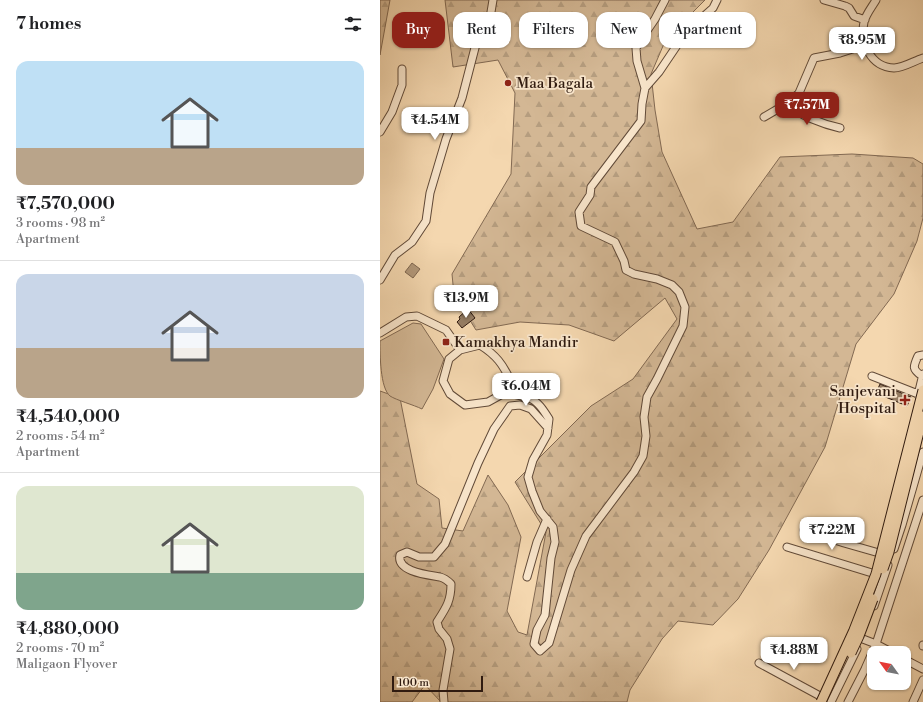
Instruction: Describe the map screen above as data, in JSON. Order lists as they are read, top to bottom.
{
  "places": {
    "other": ["Maa Bagala"],
    "transit": ["Kamakhya Mandir"],
    "health": ["Sanjevani Hospital"]
  },
  "scale_bar": "100 m",
  "north": "top left",
  "page": {
    "heading": "7 homes",
    "chip": [
      "Buy",
      "Rent",
      "Filters",
      "New",
      "Apartment"
    ],
    "price": [
      "₹8.95M",
      "₹7.57M",
      "₹4.54M",
      "₹13.9M",
      "₹6.04M",
      "₹7.22M",
      "₹4.88M"
    ],
    "list": [
      {
        "name": "₹7,570,000",
        "note": "3 rooms · 98 m² · Apartment"
      },
      {
        "name": "₹4,540,000",
        "note": "2 rooms · 54 m² · Apartment"
      },
      {
        "name": "₹4,880,000",
        "note": "2 rooms · 70 m² · Maligaon Flyover"
      }
    ],
    "scale": "100 m"
  }
}
